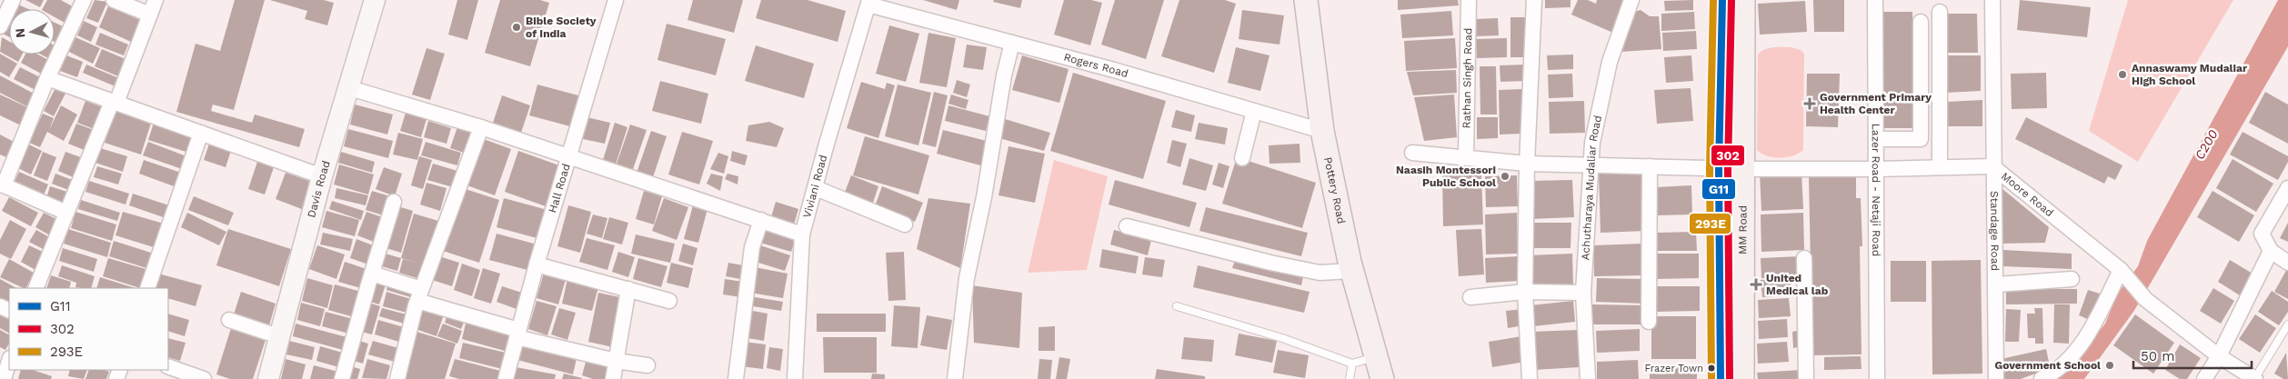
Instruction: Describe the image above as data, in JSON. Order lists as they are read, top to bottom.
{
  "streets": {
    "main road": ["Pottery Road", "MM Road"],
    "street": [
      "Rogers Road",
      "Rathan Singh Road",
      "Viviani Road",
      "Achutharaya Mudaliar Road",
      "Davis Road",
      "Hall Road",
      "Lazer Road - Netaji Road",
      "Moore Road",
      "Standage Road"
    ]
  },
  "crossings": [
    ["Rogers Road", "Viviani Road"],
    ["Rogers Road", "Pottery Road"],
    ["Rathan Singh Road", "Moore Road"],
    ["Achutharaya Mudaliar Road", "Moore Road"],
    ["Lazer Road - Netaji Road", "Moore Road"],
    ["Moore Road", "MM Road"],
    ["Moore Road", "Standage Road"]
  ],
  "water": ["C200"],
  "places": {
    "other": [
      "Bible Society of India",
      "Annaswamy Mudaliar High School",
      "Naasih Montessori Public School",
      "Government School",
      "Frazer Town"
    ],
    "health": ["Government Primary Health Center", "United Medical lab"]
  },
  "lines": ["transit line G11", "transit line 302", "transit line 293E"],
  "legend": ["G11", "302", "293E"],
  "scale_bar": "50 m",
  "north": "left"
}
